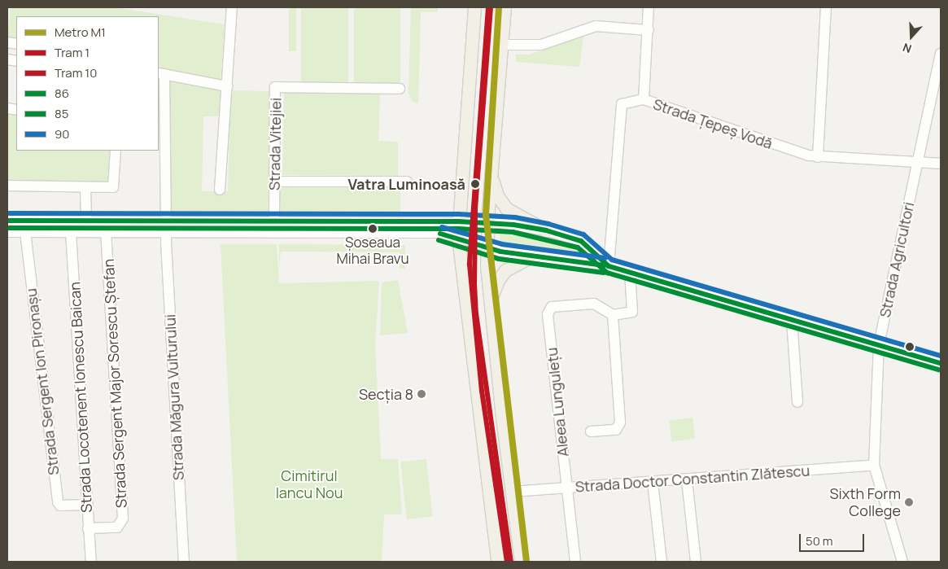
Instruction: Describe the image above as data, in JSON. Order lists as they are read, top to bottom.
{
  "streets": {
    "street": [
      "Strada Țepeș Vodă",
      "Strada Vitejiei",
      "Strada Agricultori",
      "Strada Sergent Ion Pironașu",
      "Strada Sergent Major Sorescu Ștefan",
      "Strada Locotenent Ionescu Baican",
      "Strada Măgura Vulturului",
      "Aleea Lungulețu",
      "Strada Doctor Constantin Zlătescu"
    ]
  },
  "crossings": [
    ["Strada Țepeș Vodă", "Strada Agricultori"],
    ["Strada Agricultori", "Strada Doctor Constantin Zlătescu"],
    ["Strada Sergent Ion Pironașu", "Strada Locotenent Ionescu Baican"],
    ["Strada Sergent Major Sorescu Ștefan", "Strada Locotenent Ionescu Baican"],
    ["Aleea Lungulețu", "Strada Doctor Constantin Zlătescu"]
  ],
  "parks": ["Cimitirul Iancu Nou"],
  "places": [
    "Vatra Luminoasă",
    "Șoseaua Mihai Bravu",
    "Secția 8",
    "Sixth Form College"
  ],
  "lines": [
    "metro line M1",
    "tram line 1",
    "tram line 10",
    "transit line 90",
    "transit line 86",
    "transit line 85"
  ],
  "legend": [
    "Metro M1",
    "Tram 1",
    "Tram 10",
    "86",
    "85",
    "90"
  ],
  "scale_bar": "50 m",
  "north": "bottom"
}
